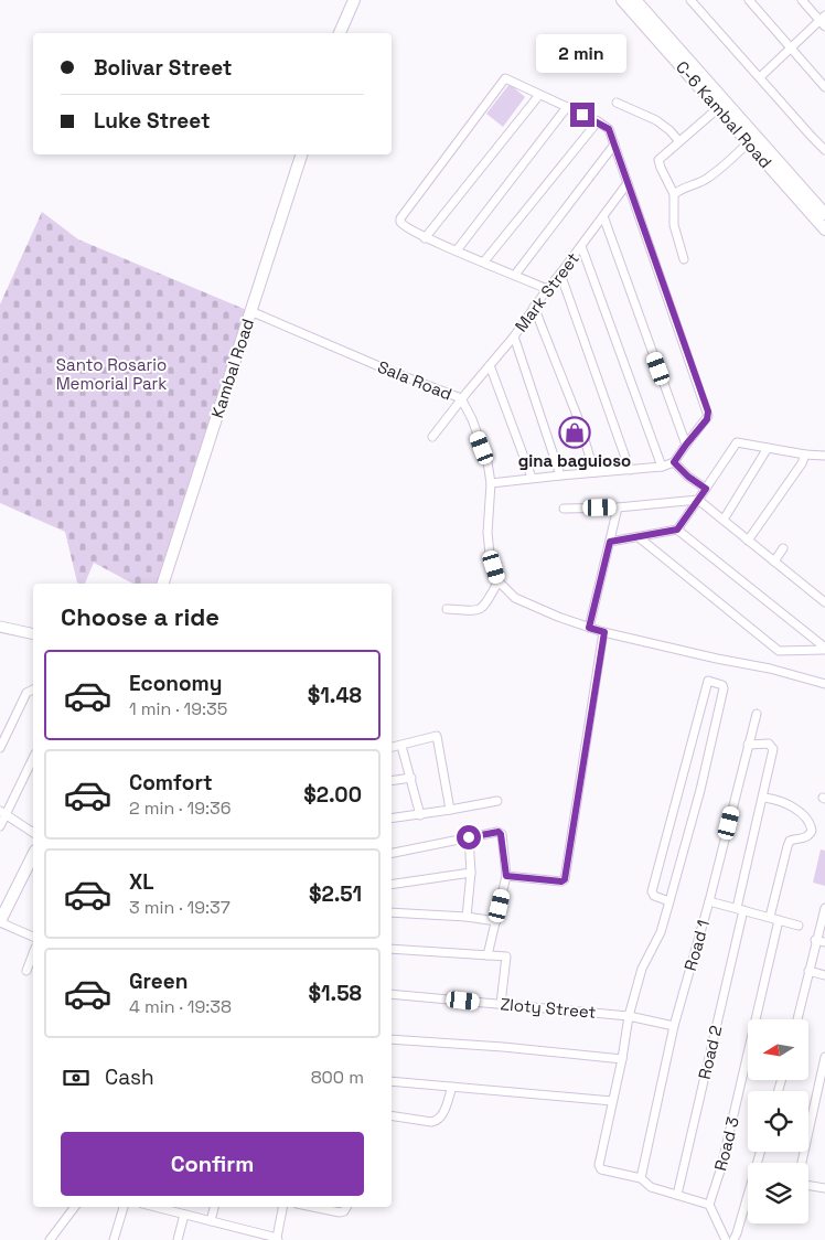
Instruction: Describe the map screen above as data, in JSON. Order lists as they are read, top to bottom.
{
  "streets": {
    "main road": ["C-6 Kambal Road", "Kambal Road"],
    "street": [
      "Mark Street",
      "Sala Road",
      "Road 1",
      "Zloty Street",
      "Road 2",
      "Road 3"
    ]
  },
  "crossings": [
    ["Mark Street", "Sala Road"],
    ["Kambal Road", "Sala Road"],
    ["Road 1", "Zloty Street"],
    ["Road 1", "Road 2"]
  ],
  "parks": ["Santo Rosario Memorial Park"],
  "places": {
    "shop": ["gina baguioso"]
  },
  "north": "left",
  "page": {
    "banner": ["Bolivar Street", "Luke Street"],
    "bubble": "2 min",
    "heading": "Choose a ride",
    "list": [
      {
        "name": "Economy",
        "note": "1 min · 19:35",
        "value": "$1.48"
      },
      {
        "name": "Comfort",
        "note": "2 min · 19:36",
        "value": "$2.00"
      },
      {
        "name": "XL",
        "note": "3 min · 19:37",
        "value": "$2.51"
      },
      {
        "name": "Green",
        "note": "4 min · 19:38",
        "value": "$1.58"
      }
    ],
    "pay": ["Cash", "800 m"],
    "buttons": "Confirm"
  }
}
